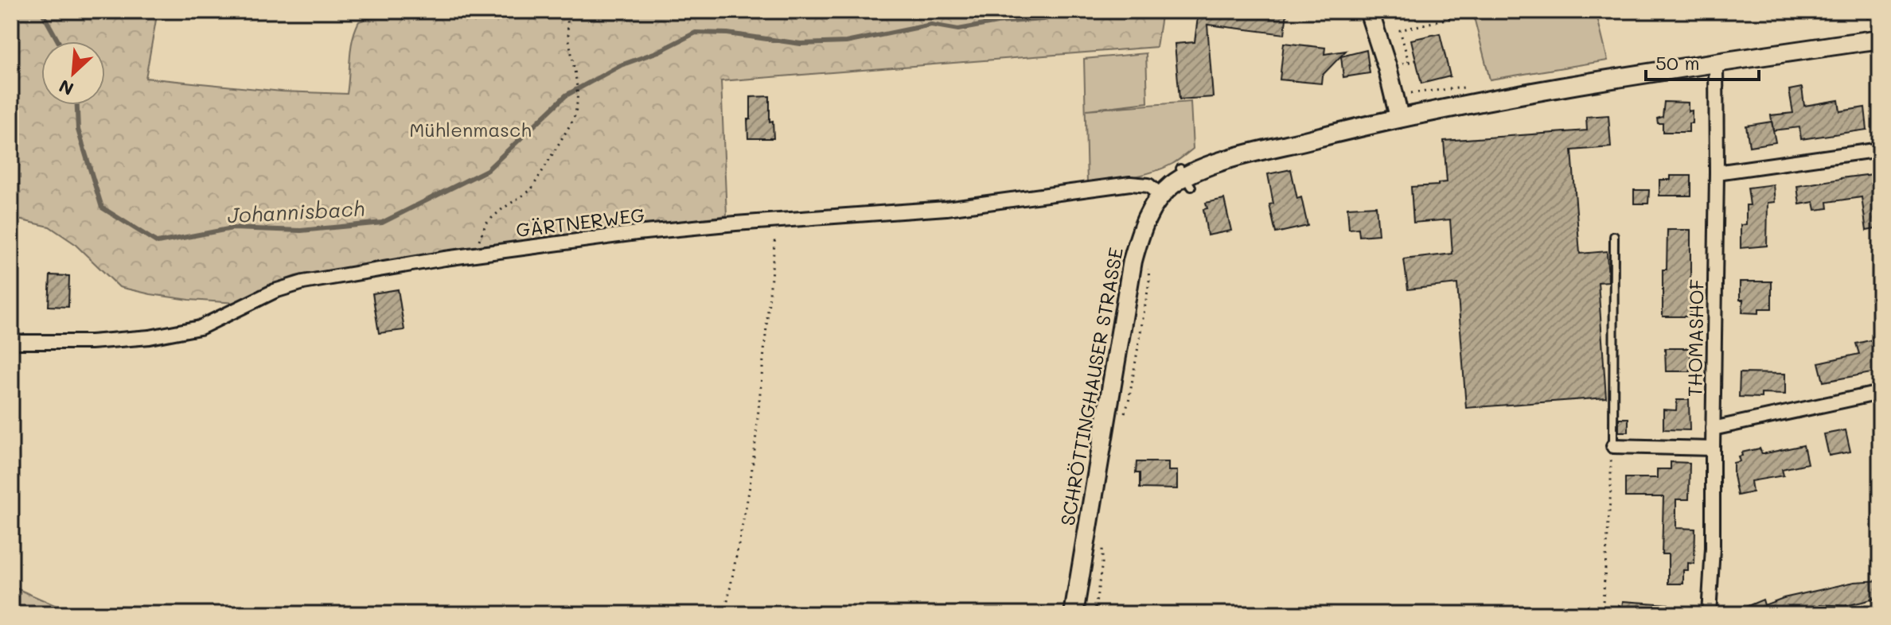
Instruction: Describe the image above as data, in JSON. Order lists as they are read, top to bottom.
{
  "streets": {
    "main road": ["SCHRÖTTINGHAUSER STRASSE"],
    "street": ["GÄRTNERWEG", "THOMASHOF"]
  },
  "crossings": [
    ["GÄRTNERWEG", "SCHRÖTTINGHAUSER STRASSE"],
    ["THOMASHOF", "SCHRÖTTINGHAUSER STRASSE"]
  ],
  "water": ["Johannisbach"],
  "parks": ["Mühlenmasch"],
  "scale_bar": "50 m",
  "north": "bottom left"
}
